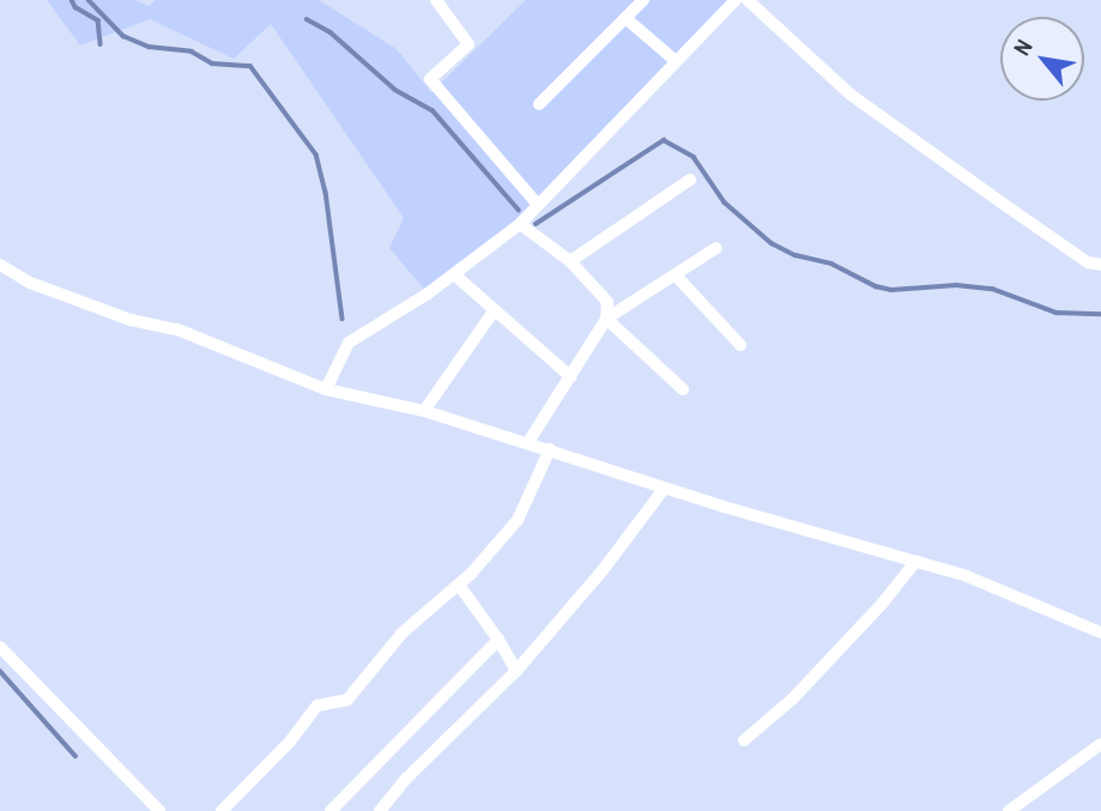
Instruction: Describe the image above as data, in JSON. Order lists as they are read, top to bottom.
{
  "north": "top left"
}
